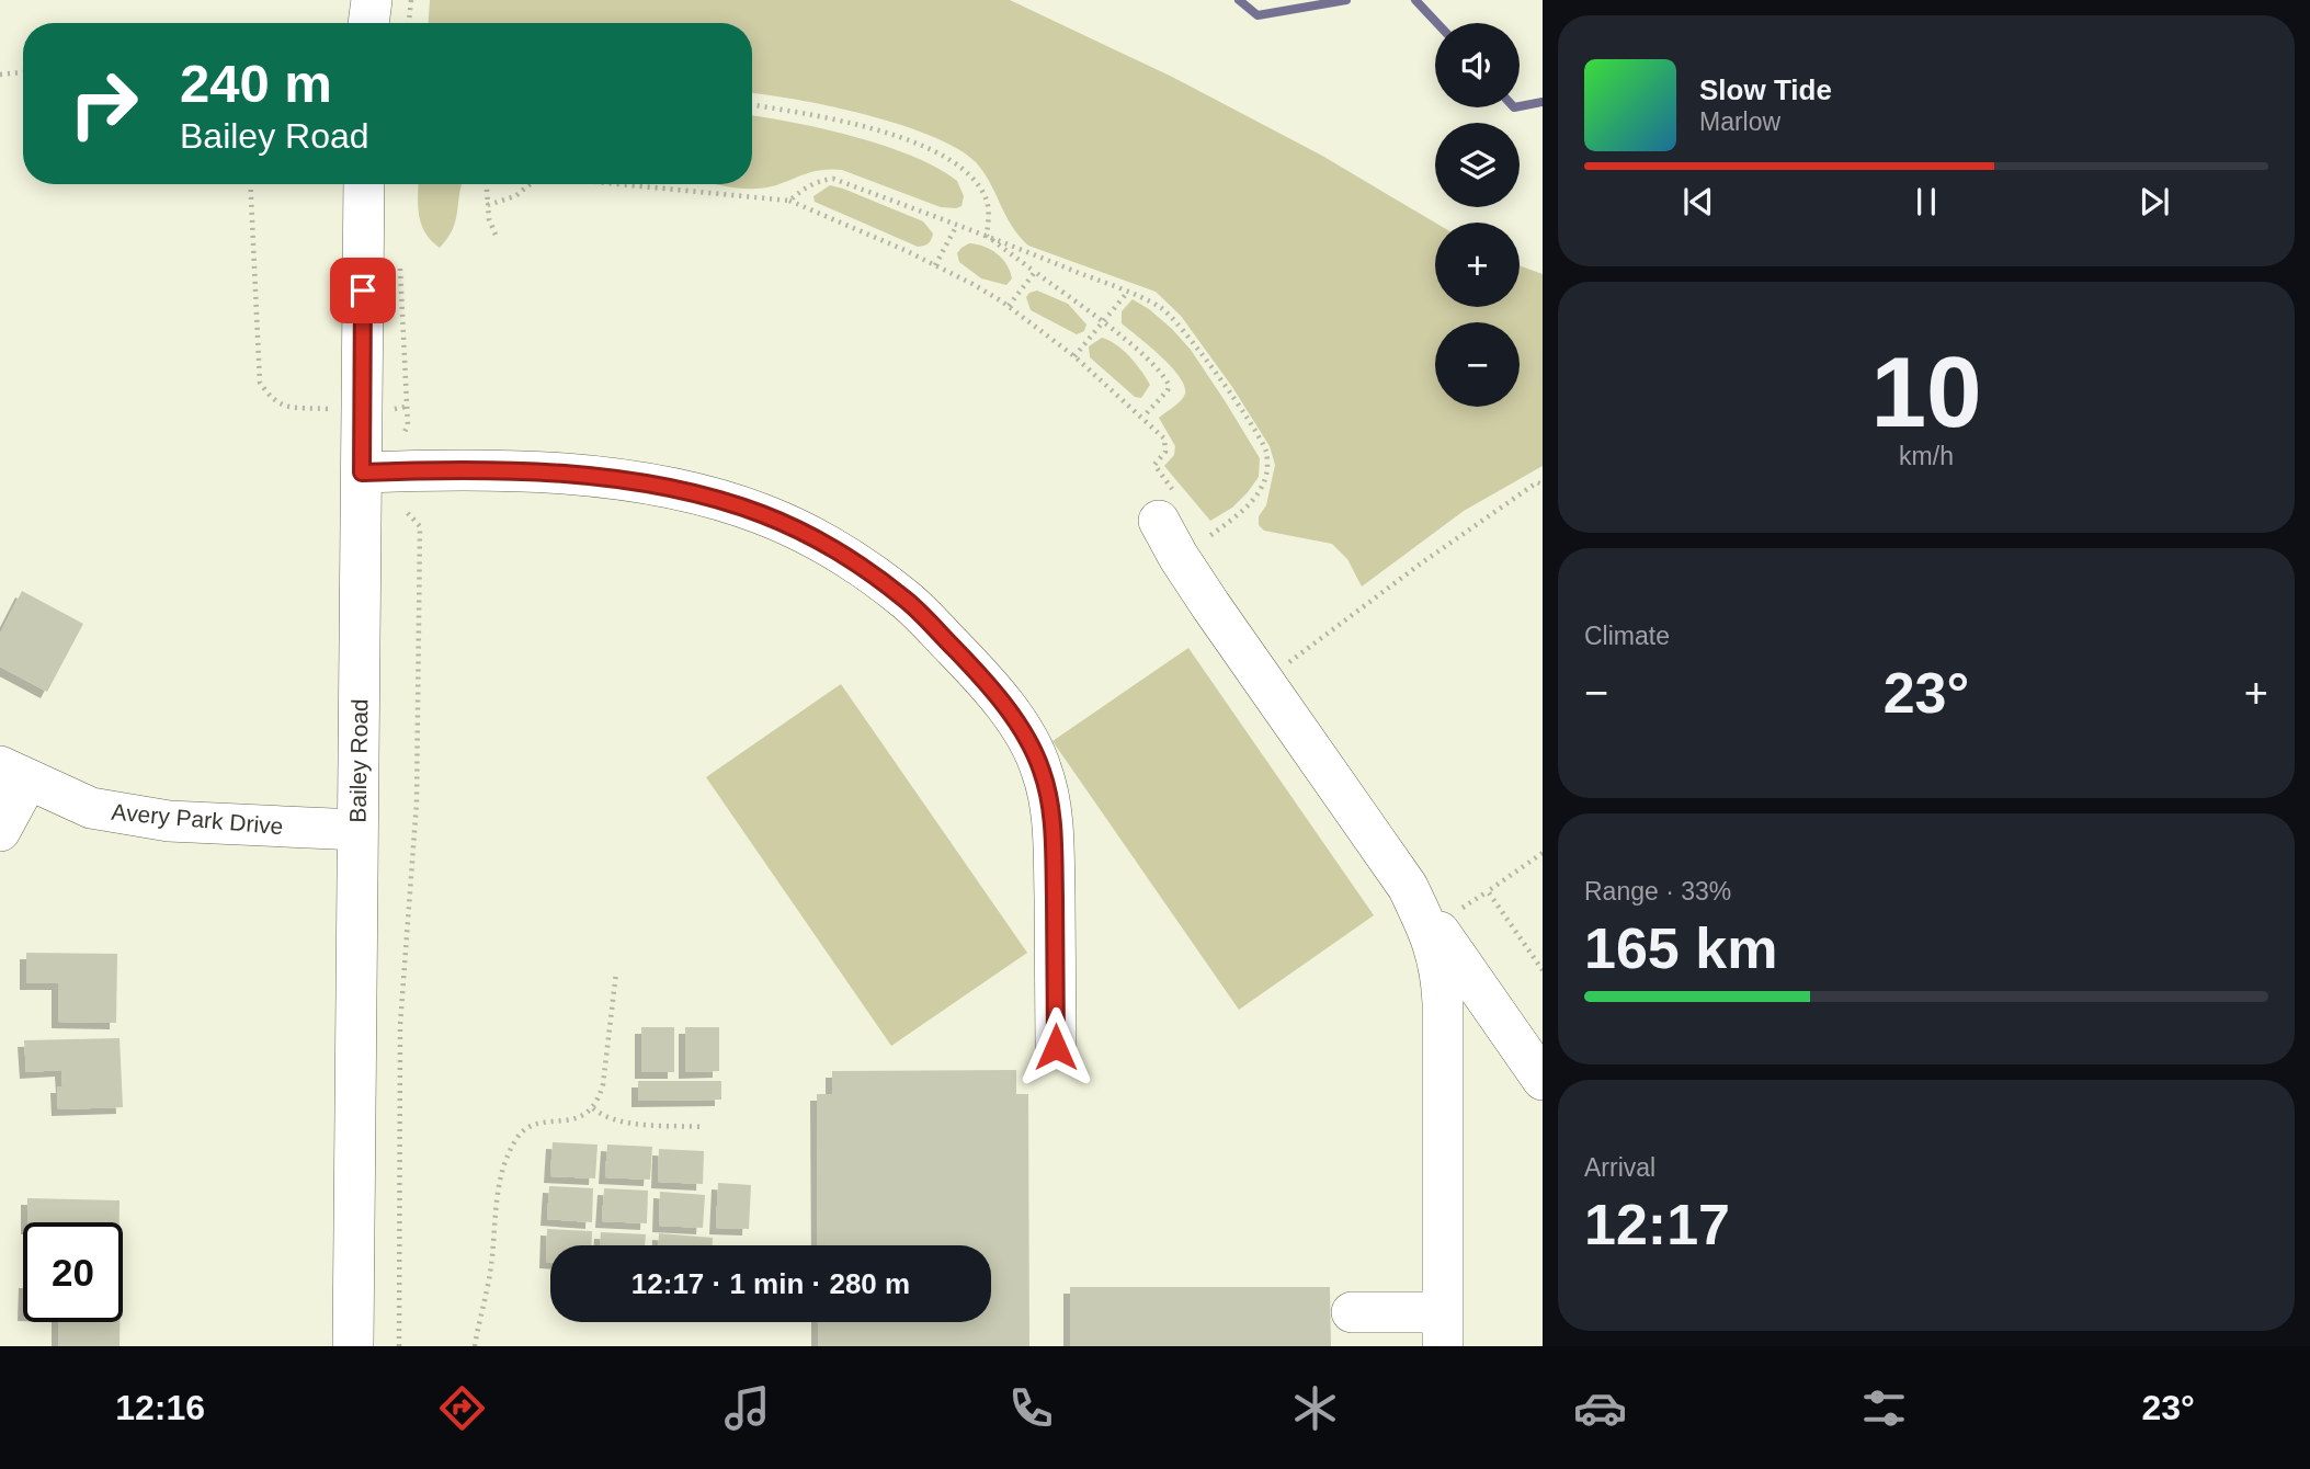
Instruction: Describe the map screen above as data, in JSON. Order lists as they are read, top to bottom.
{
  "streets": {
    "street": ["Bailey Road", "Avery Park Drive"]
  },
  "crossings": [
    ["Bailey Road", "Avery Park Drive"]
  ],
  "page": {
    "map_buttons": ["+", "−"],
    "turn": ["240 m", "Bailey Road"],
    "song": ["Slow Tide", "Marlow"],
    "tile": [
      ["10", "km/h"],
      "Climate",
      ["Range · 33%", "165 km"],
      ["Arrival", "12:17"]
    ],
    "heat": ["−", "23°", "+"],
    "limit": "20",
    "trip": "12:17 · 1 min · 280 m",
    "tabs": ["12:16", "23°"]
  }
}
